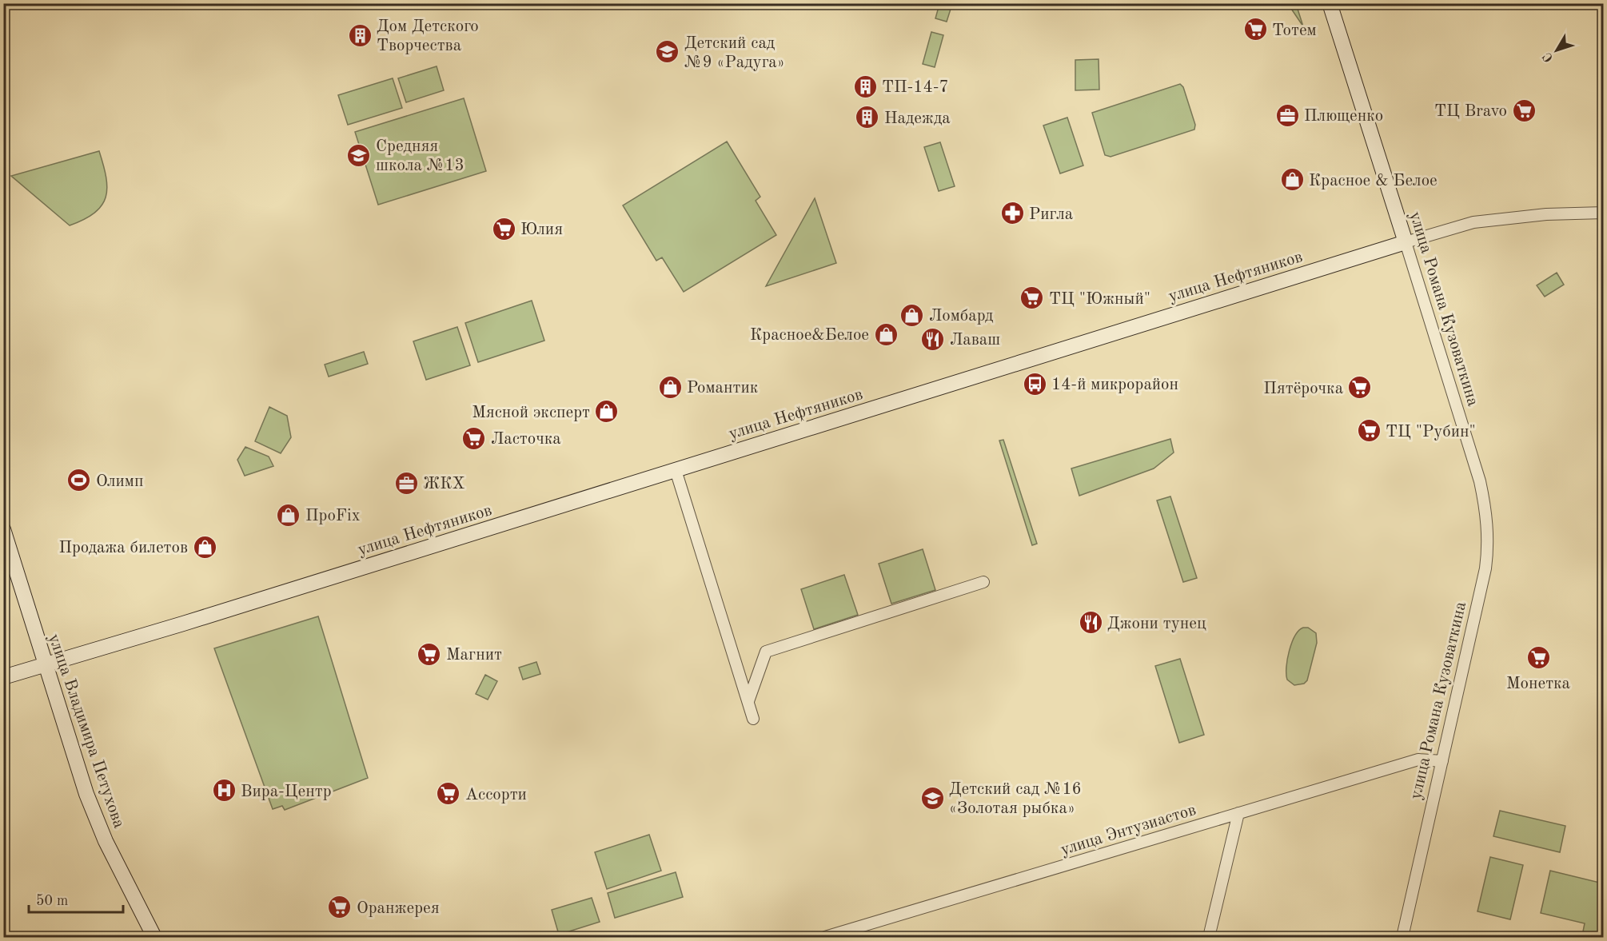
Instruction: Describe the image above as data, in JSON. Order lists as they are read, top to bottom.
{
  "streets": {
    "street": [
      "улица Нефтяников",
      "улица Романа Кузоваткина",
      "улица Владимира Петухова",
      "улица Энтузиастов"
    ]
  },
  "crossings": [
    ["улица Нефтяников", "улица Романа Кузоваткина"],
    ["улица Нефтяников", "улица Владимира Петухова"],
    ["улица Романа Кузоваткина", "улица Энтузиастов"]
  ],
  "places": {
    "supermarket": [
      "Тотем",
      "ТЦ Bravo",
      "Юлия",
      "ТЦ \"Южный\"",
      "Пятёрочка",
      "ТЦ \"Рубин\"",
      "Ласточка",
      "Магнит",
      "Монетка",
      "Ассорти",
      "Оранжерея"
    ],
    "building": ["Дом Детского Творчества", "ТП-14-7", "Надежда"],
    "school or university": ["Детский сад №9 «Радуга»", "Средняя школа №13", "Детский сад №16 «Золотая рыбка»"],
    "office": ["Плющенко", "ЖКХ"],
    "shop": [
      "Красное & Белое",
      "Ломбард",
      "Красное&Белое",
      "Романтик",
      "Мясной эксперт",
      "ПроFix",
      "Продажа билетов"
    ],
    "pharmacy": ["Ригла"],
    "restaurant": ["Лаваш", "Джони тунец"],
    "bus stop": ["14-й микрорайон"],
    "sports": ["Олимп"],
    "hospital": ["Вира-Центр"]
  },
  "scale_bar": "50 m",
  "north": "bottom left"
}
